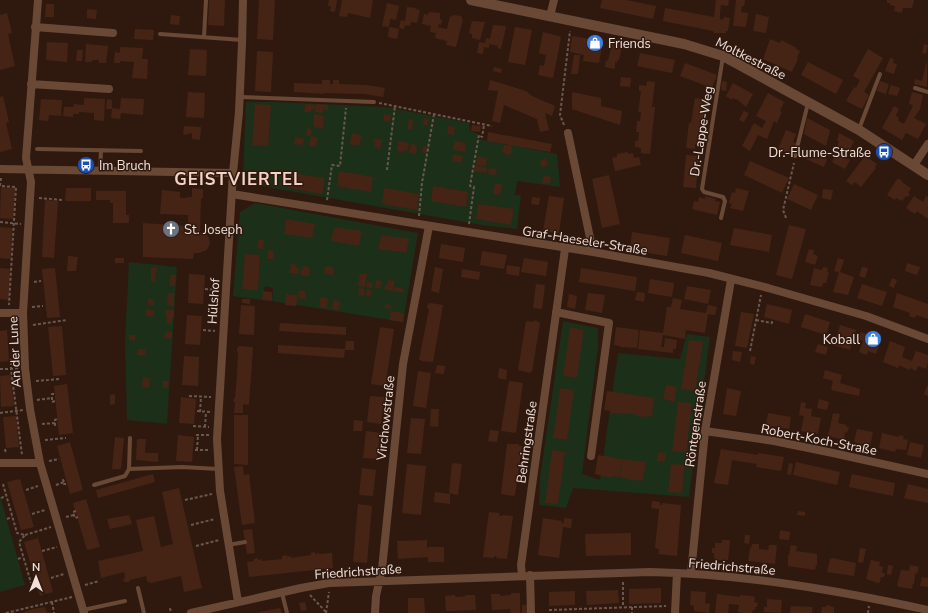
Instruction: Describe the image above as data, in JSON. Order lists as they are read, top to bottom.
{
  "streets": {
    "street": [
      "Moltkestraße",
      "Graf-Haeseler-Straße",
      "Hülshof",
      "An der Lune",
      "Virchowstraße",
      "Röntgenstraße",
      "Robert-Koch-Straße",
      "Behringstraße",
      "Friedrichstraße"
    ],
    "lane": ["Dr.-Lappe-Weg"]
  },
  "crossings": [
    ["Moltkestraße", "Dr.-Lappe-Weg"],
    ["Graf-Haeseler-Straße", "Hülshof"],
    ["Graf-Haeseler-Straße", "Virchowstraße"],
    ["Graf-Haeseler-Straße", "Röntgenstraße"],
    ["Graf-Haeseler-Straße", "Behringstraße"],
    ["Hülshof", "Friedrichstraße"],
    ["Virchowstraße", "Friedrichstraße"],
    ["Röntgenstraße", "Robert-Koch-Straße"],
    ["Röntgenstraße", "Friedrichstraße"],
    ["Behringstraße", "Friedrichstraße"]
  ],
  "districts": ["GEISTVIERTEL"],
  "places": {
    "shop": ["Friends", "Koball"],
    "bus stop": ["Dr.-Flume-Straße", "Im Bruch"],
    "church": ["St. Joseph"]
  },
  "north": "top"
}
